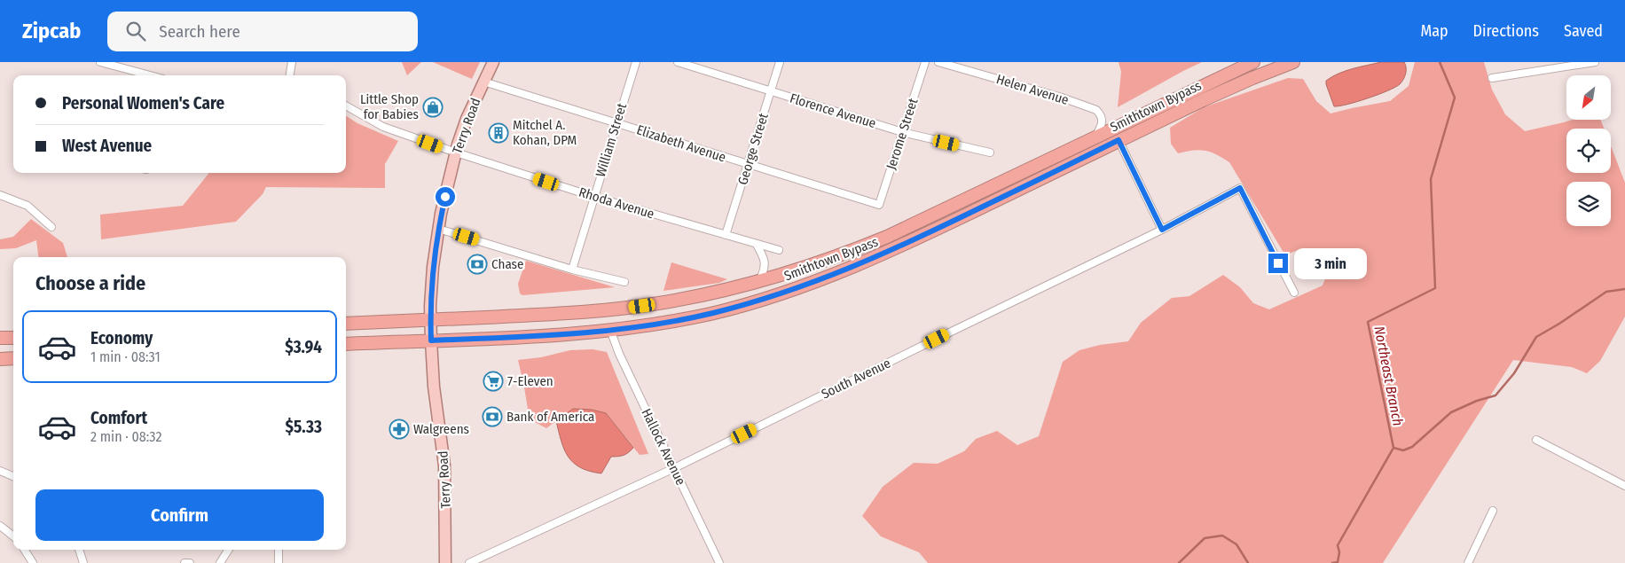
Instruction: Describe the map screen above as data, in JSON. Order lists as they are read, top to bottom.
{
  "streets": {
    "highway": ["Smithtown Bypass"],
    "main road": ["Terry Road"],
    "street": [
      "Helen Avenue",
      "Florence Avenue",
      "Jerome Street",
      "William Street",
      "Elizabeth Avenue",
      "George Street",
      "Rhoda Avenue",
      "South Avenue",
      "Hallock Avenue"
    ]
  },
  "crossings": [
    ["Helen Avenue", "Smithtown Bypass"],
    ["Smithtown Bypass", "Terry Road"],
    ["Smithtown Bypass", "Hallock Avenue"],
    ["Florence Avenue", "Jerome Street"],
    ["Florence Avenue", "George Street"],
    ["Terry Road", "Elizabeth Avenue"],
    ["Terry Road", "Rhoda Avenue"],
    ["Jerome Street", "Elizabeth Avenue"],
    ["William Street", "Elizabeth Avenue"],
    ["William Street", "Rhoda Avenue"],
    ["Elizabeth Avenue", "George Street"],
    ["George Street", "Rhoda Avenue"],
    ["South Avenue", "Hallock Avenue"]
  ],
  "water": ["Northeast Branch"],
  "places": {
    "shop": ["Little Shop for Babies"],
    "building": ["Mitchel A. Kohan, DPM"],
    "bank": ["Chase", "Bank of America"],
    "supermarket": ["7-Eleven"],
    "pharmacy": ["Walgreens"]
  },
  "north": "bottom left",
  "page": {
    "header": "Zipcab",
    "search": "Search here",
    "nav": ["Map", "Directions", "Saved"],
    "banner": ["Personal Women's Care", "West Avenue"],
    "bubble": "3 min",
    "heading": "Choose a ride",
    "list": [
      {
        "name": "Economy",
        "note": "1 min · 08:31",
        "value": "$3.94"
      },
      {
        "name": "Comfort",
        "note": "2 min · 08:32",
        "value": "$5.33"
      }
    ],
    "buttons": "Confirm"
  }
}
